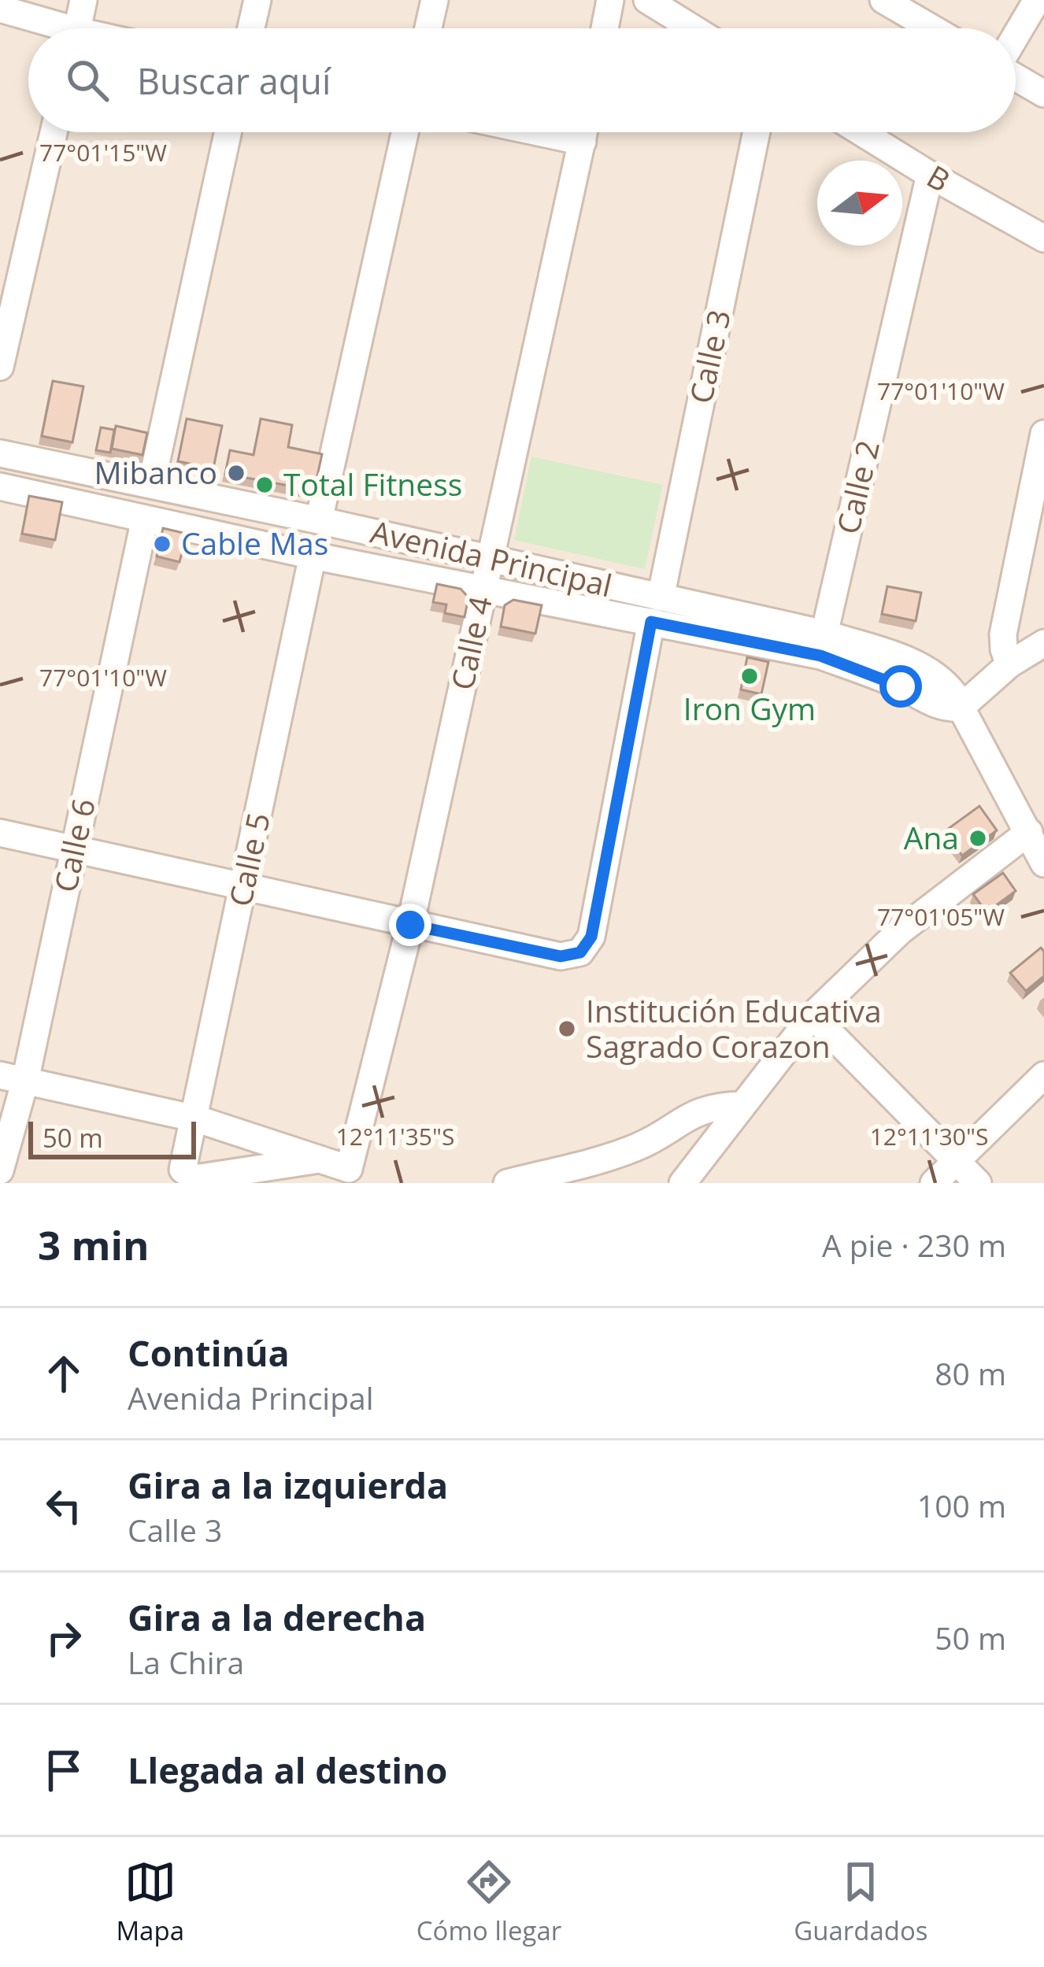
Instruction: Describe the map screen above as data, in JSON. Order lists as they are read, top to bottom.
{
  "streets": {
    "street": [
      "B",
      "Calle 3",
      "Calle 2",
      "Avenida Principal",
      "Calle 4",
      "Calle 6",
      "Calle 5"
    ]
  },
  "crossings": [
    ["B", "Calle 2"],
    ["Calle 3", "Avenida Principal"],
    ["Calle 3", "Calle 4"],
    ["Calle 2", "Avenida Principal"],
    ["Avenida Principal", "Calle 4"],
    ["Avenida Principal", "Calle 6"],
    ["Avenida Principal", "Calle 5"],
    ["Calle 4", "Calle 5"]
  ],
  "places": [
    "Mibanco",
    "Total Fitness",
    "Cable Mas",
    "Iron Gym",
    "Ana",
    "Institución Educativa Sagrado Corazon"
  ],
  "scale_bar": "50 m",
  "north": "right",
  "page": {
    "search": "Buscar aquí",
    "scale": "50 m",
    "heading": ["3 min", "A pie · 230 m"],
    "list": [
      ["Continúa", "Avenida Principal", "80 m"],
      ["Gira a la izquierda", "Calle 3", "100 m"],
      ["Gira a la derecha", "La Chira", "50 m"],
      "Llegada al destino"
    ],
    "nav": ["Mapa", "Cómo llegar", "Guardados"]
  },
  "coordinates": [
    "77°01'15\"W",
    "77°01'10\"W",
    "77°01'05\"W",
    "12°11'35\"S",
    "12°11'30\"S"
  ]
}
